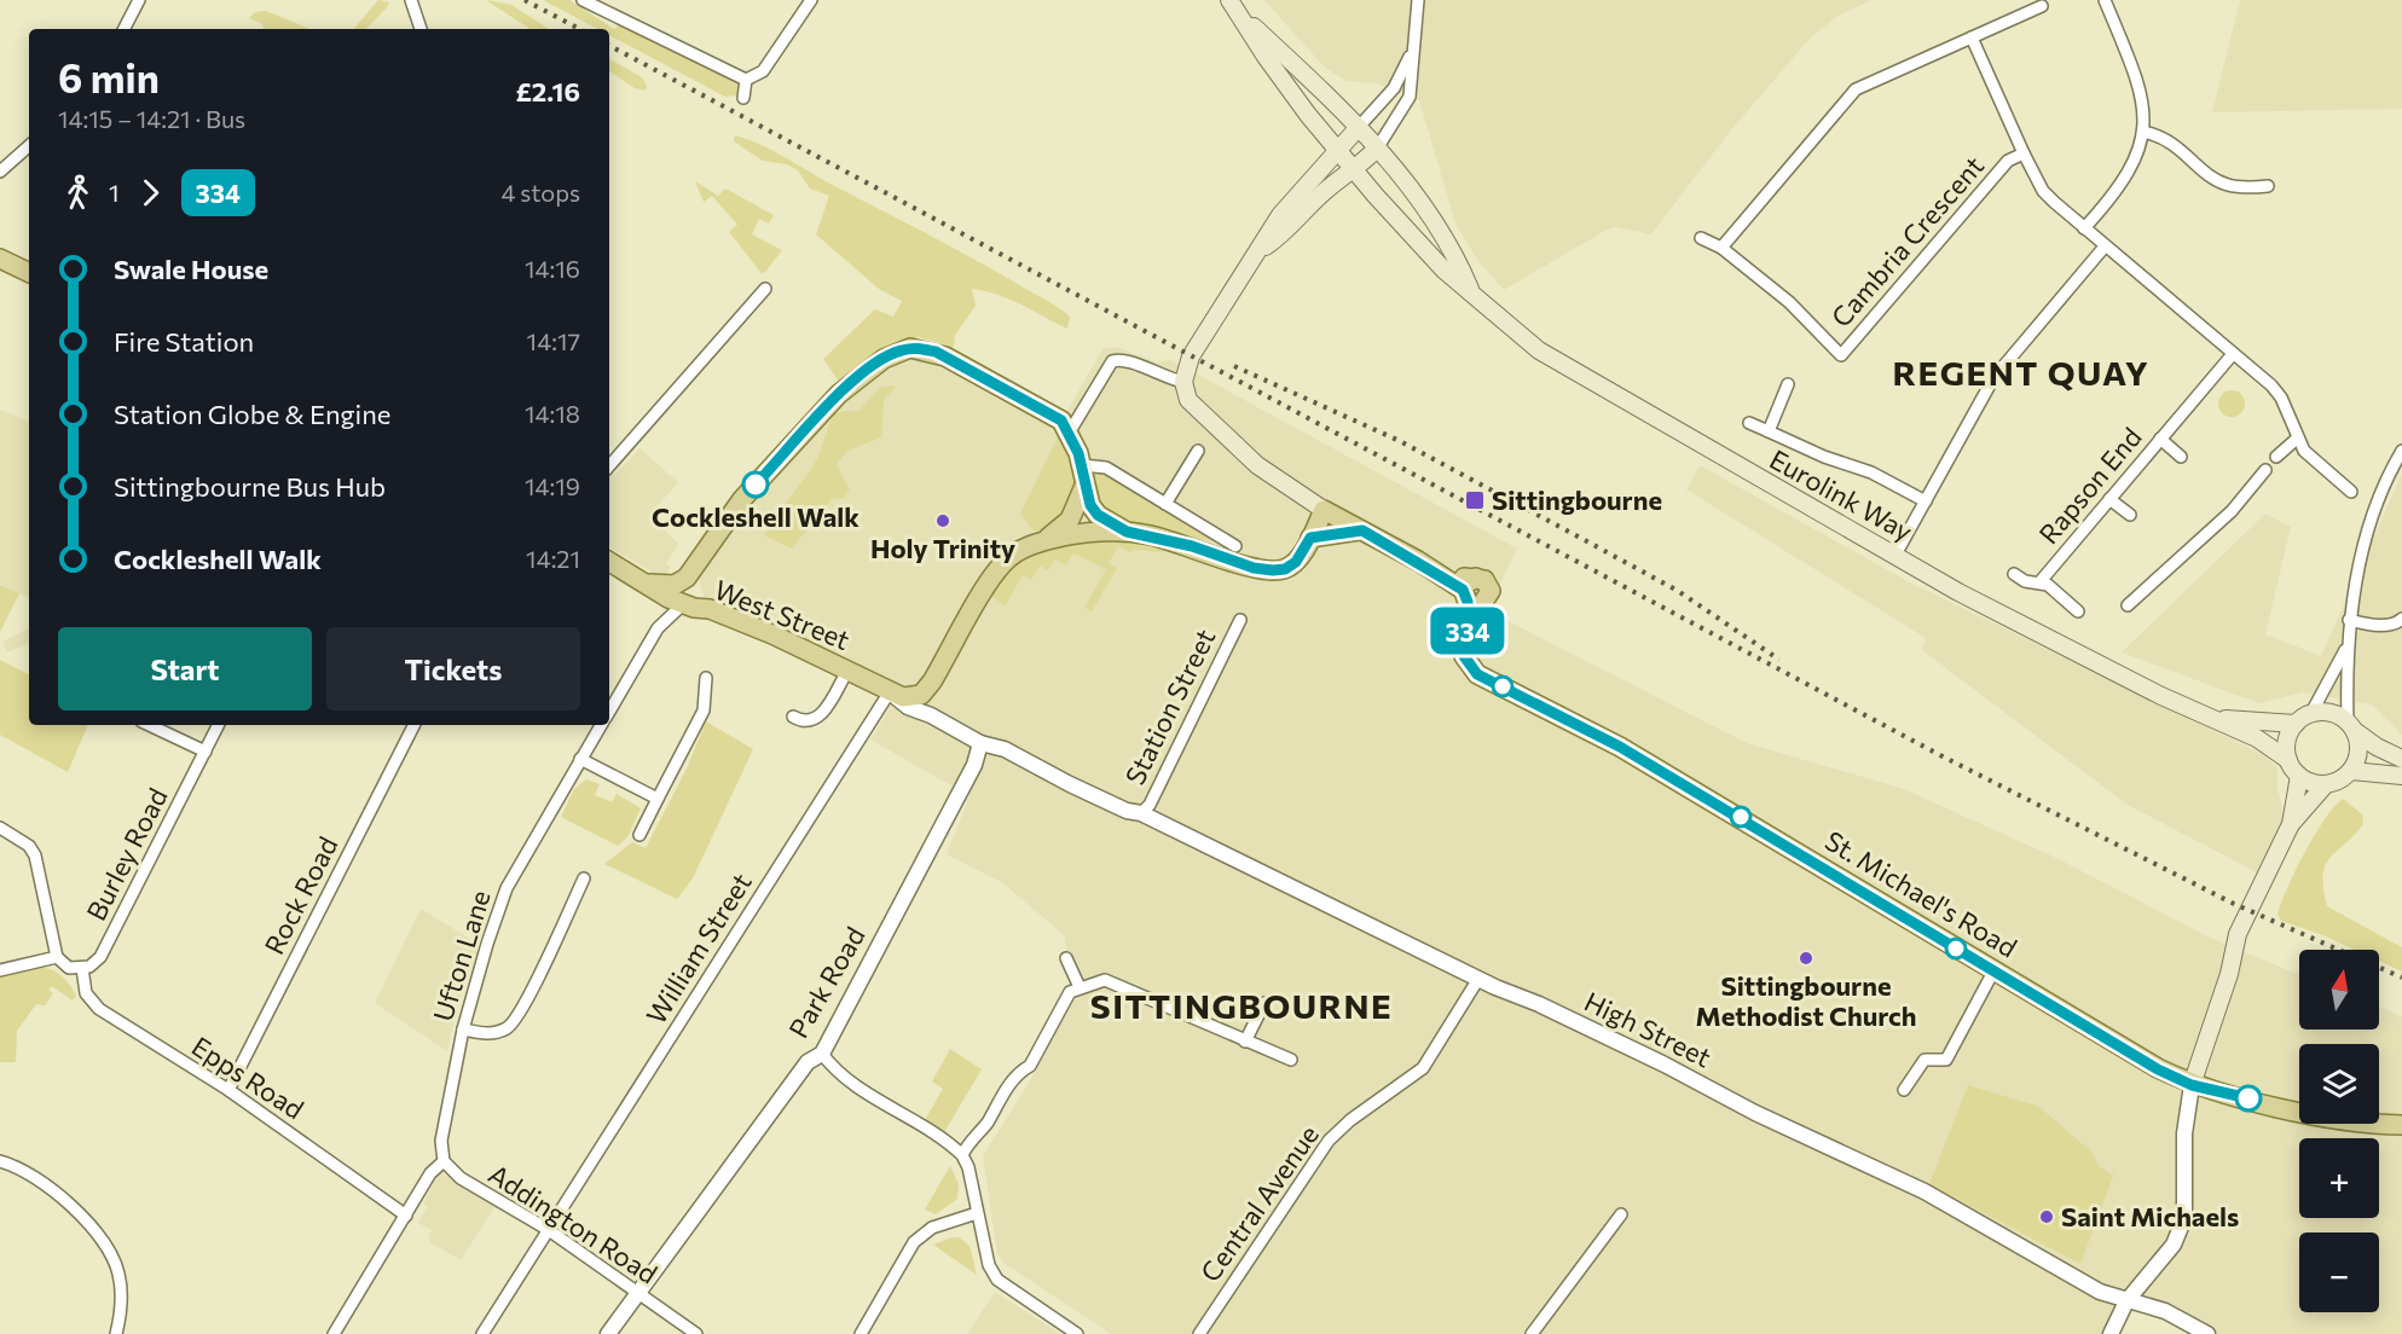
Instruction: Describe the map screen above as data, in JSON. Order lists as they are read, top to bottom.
{
  "streets": {
    "main road": ["Eurolink Way", "West Street", "St. Michael's Road"],
    "street": [
      "Cambria Crescent",
      "Rapson End",
      "Station Street",
      "Burley Road",
      "Rock Road",
      "William Street",
      "Ufton Lane",
      "Park Road",
      "High Street",
      "Epps Road",
      "Central Avenue",
      "Addington Road"
    ]
  },
  "crossings": [
    ["Cambria Crescent", "Rapson End"],
    ["West Street", "Station Street"],
    ["West Street", "William Street"],
    ["West Street", "Ufton Lane"],
    ["West Street", "Park Road"],
    ["West Street", "High Street"],
    ["Station Street", "High Street"],
    ["Burley Road", "Epps Road"],
    ["Rock Road", "Epps Road"],
    ["William Street", "Addington Road"],
    ["Ufton Lane", "Addington Road"],
    ["Park Road", "Addington Road"],
    ["High Street", "Central Avenue"]
  ],
  "districts": ["REGENT QUAY", "SITTINGBOURNE"],
  "places": {
    "other": [
      "Cockleshell Walk",
      "Holy Trinity",
      "Sittingbourne Methodist Church",
      "Saint Michaels"
    ],
    "transit": ["Sittingbourne"]
  },
  "lines": ["bus line 334"],
  "north": "top",
  "page": {
    "on_map": "334",
    "heading": ["6 min", "14:15 – 14:21 · Bus", "£2.16"],
    "legs": ["1", "334", "4 stops"],
    "list": [
      {
        "name": "Swale House",
        "value": "14:16"
      },
      {
        "name": "Fire Station",
        "value": "14:17"
      },
      {
        "name": "Station Globe & Engine",
        "value": "14:18"
      },
      {
        "name": "Sittingbourne Bus Hub",
        "value": "14:19"
      },
      {
        "name": "Cockleshell Walk",
        "value": "14:21"
      }
    ],
    "buttons": ["Start", "Tickets"],
    "map_buttons": ["+", "−"]
  }
}
